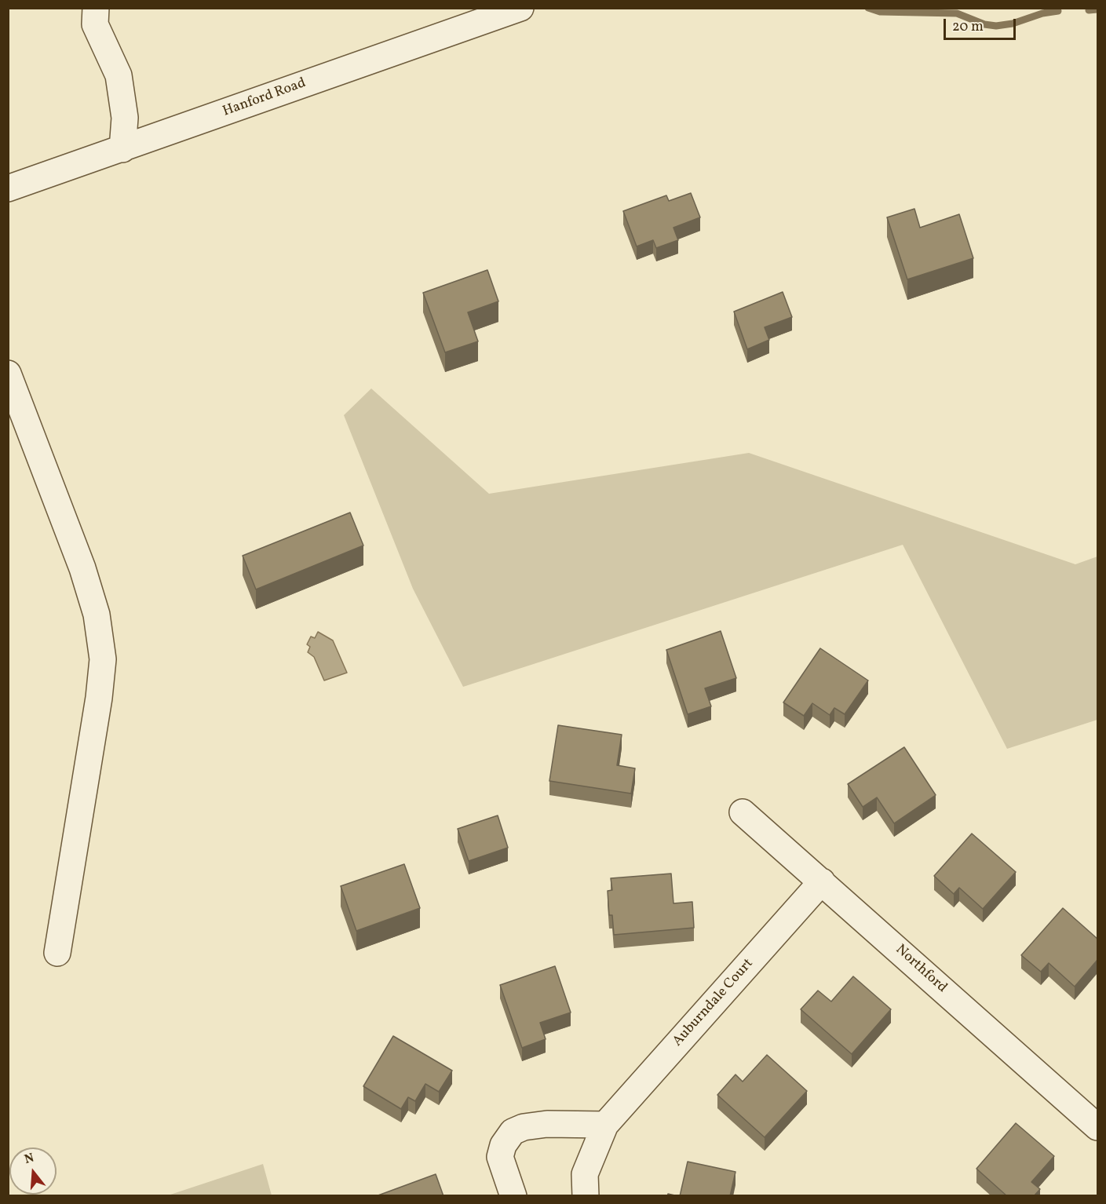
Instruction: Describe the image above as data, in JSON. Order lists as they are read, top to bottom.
{
  "streets": {
    "street": ["Hanford Road", "Northford", "Auburndale Court"]
  },
  "crossings": [
    ["Northford", "Auburndale Court"]
  ],
  "scale_bar": "20 m",
  "north": "top"
}
